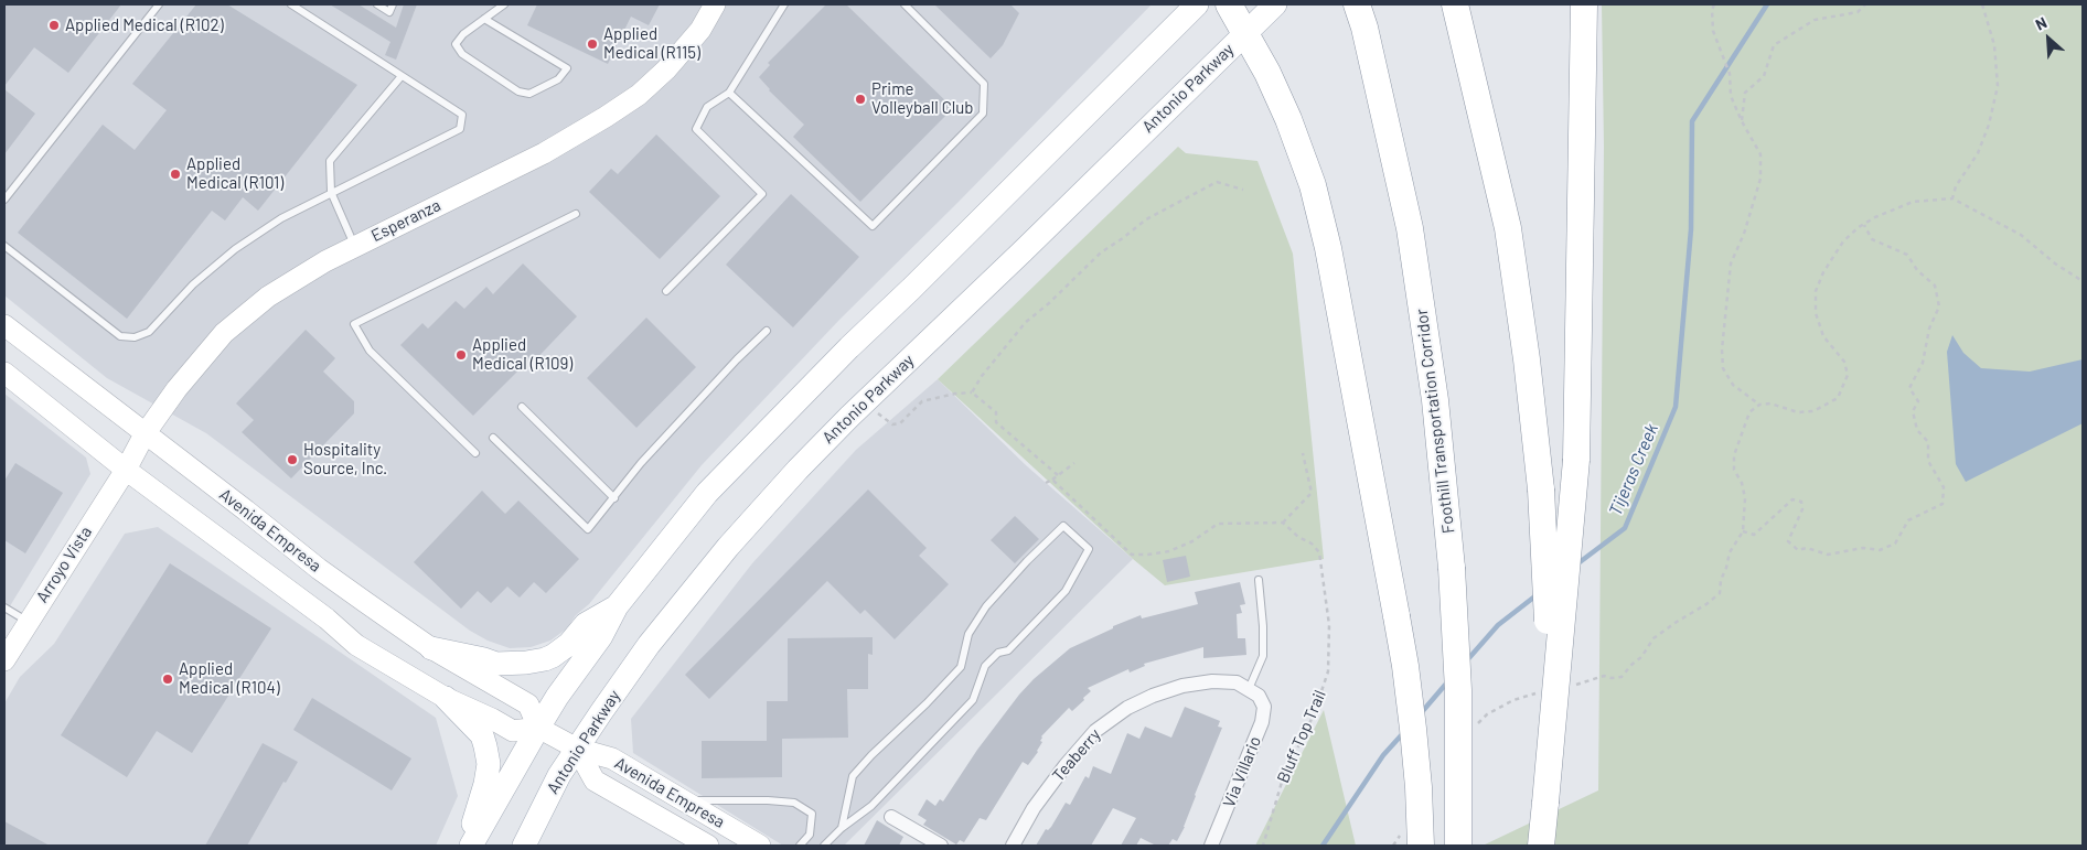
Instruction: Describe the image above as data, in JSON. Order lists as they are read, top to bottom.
{
  "streets": {
    "highway": ["Foothill Transportation Corridor"],
    "main road": [
      "Antonio Parkway",
      "Esperanza",
      "Avenida Empresa",
      "Arroyo Vista"
    ],
    "street": ["Teaberry", "Via Villario"],
    "path": ["Bluff Top Trail"]
  },
  "crossings": [
    ["Antonio Parkway", "Avenida Empresa"],
    ["Esperanza", "Avenida Empresa"],
    ["Esperanza", "Arroyo Vista"],
    ["Teaberry", "Via Villario"]
  ],
  "water": ["Tijeras Creek"],
  "places": [
    "Applied Medical (R102)",
    "Applied Medical (R115)",
    "Prime Volleyball Club",
    "Applied Medical (R101)",
    "Applied Medical (R109)",
    "Hospitality Source, Inc.",
    "Applied Medical (R104)"
  ],
  "north": "top left"
}
